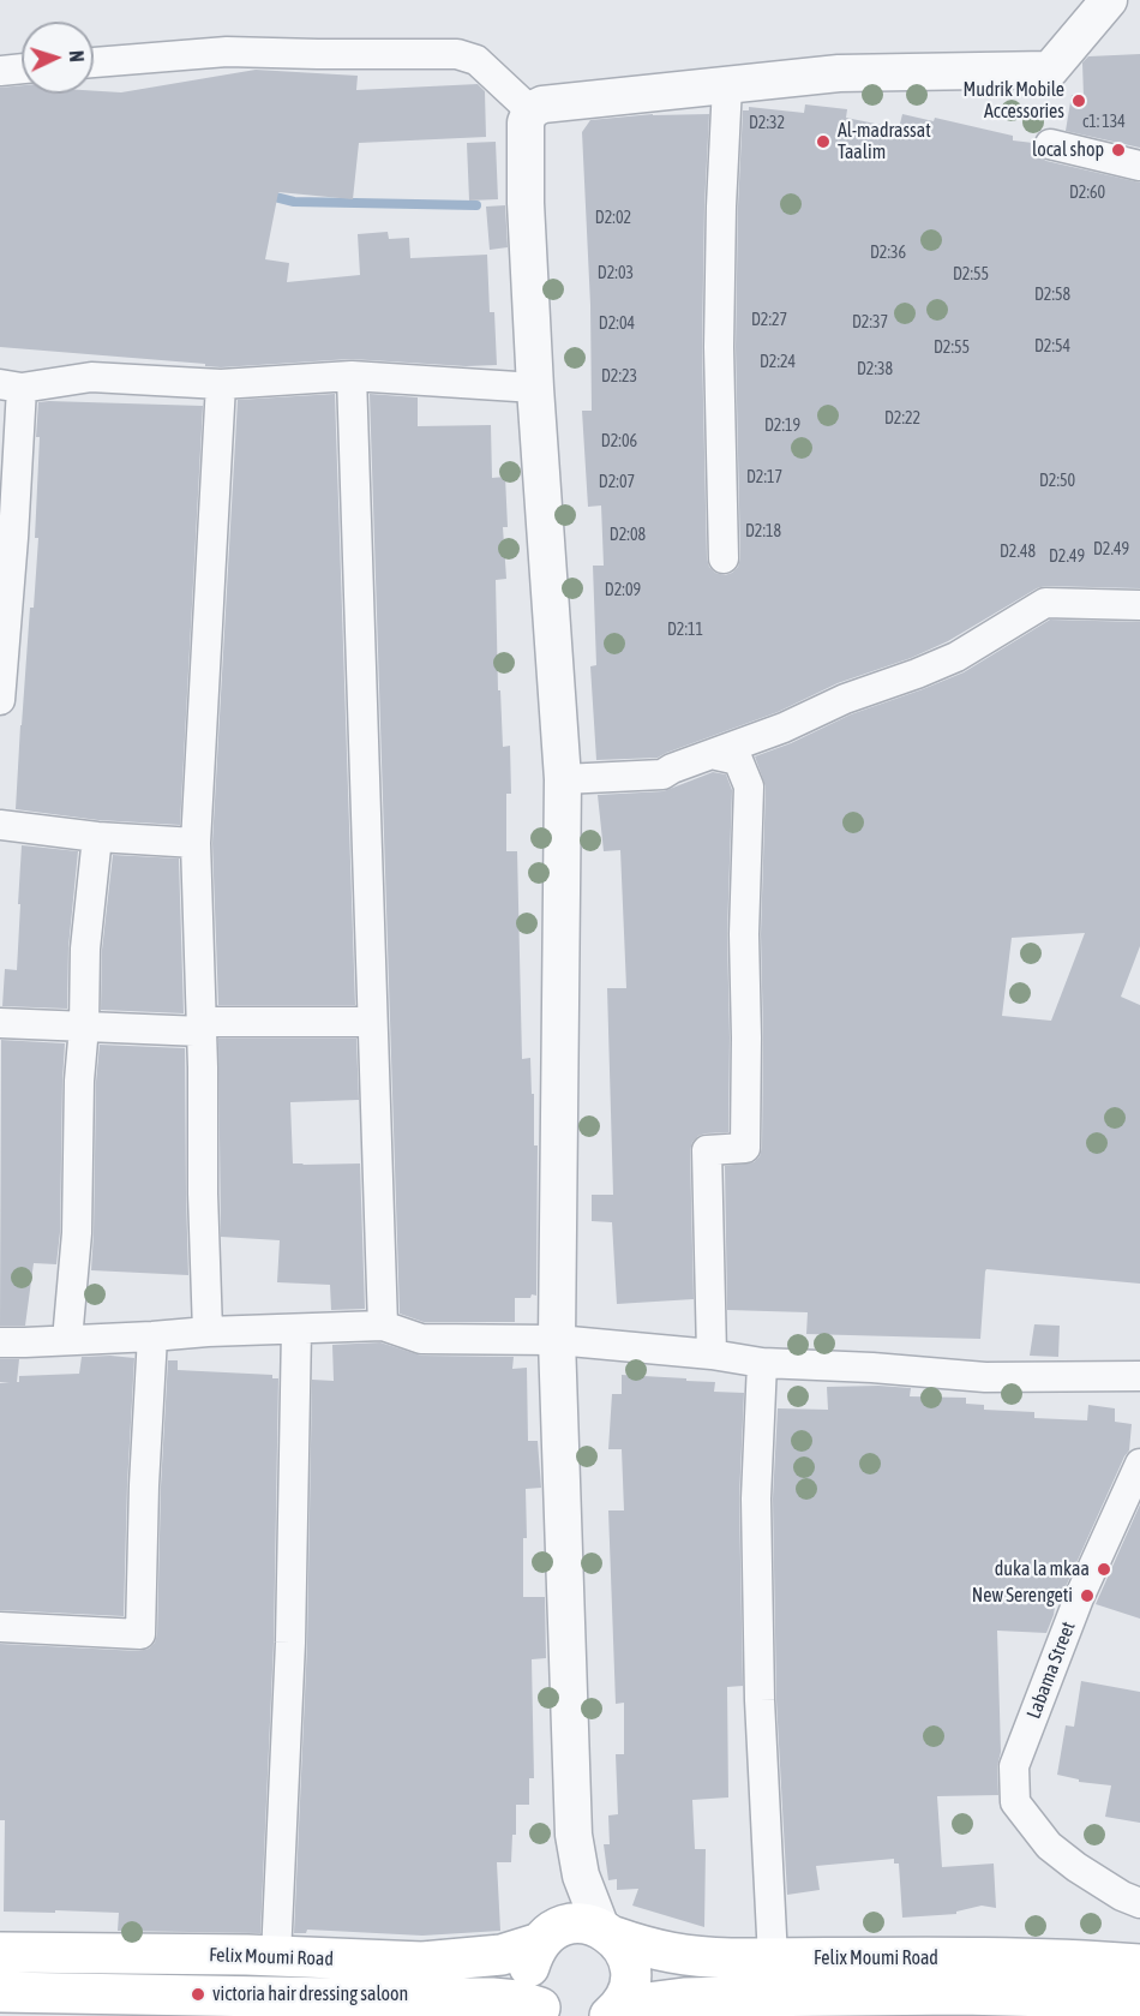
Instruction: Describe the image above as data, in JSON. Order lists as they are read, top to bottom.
{
  "streets": {
    "main road": ["Felix Moumi Road"],
    "street": ["Labama Street"]
  },
  "places": [
    "Mudrik Mobile Accessories",
    "Al-madrassat Taalim",
    "local shop",
    "duka la mkaa",
    "New Serengeti",
    "victoria hair dressing saloon"
  ],
  "house_numbers": [
    "c1: 134",
    "D2:32",
    "D2:60",
    "D2:02",
    "D2:36",
    "D2:03",
    "D2:55",
    "D2:58",
    "D2:27",
    "D2:37",
    "D2:04",
    "D2:54",
    "D2:55",
    "D2:24",
    "D2:38",
    "D2:23",
    "D2:22",
    "D2:19",
    "D2:06",
    "D2:17",
    "D2:50",
    "D2:07",
    "D2:18",
    "D2:08",
    "D2.49",
    "D2.48",
    "D2.49",
    "D2:09",
    "D2:11"
  ],
  "north": "right"
}
